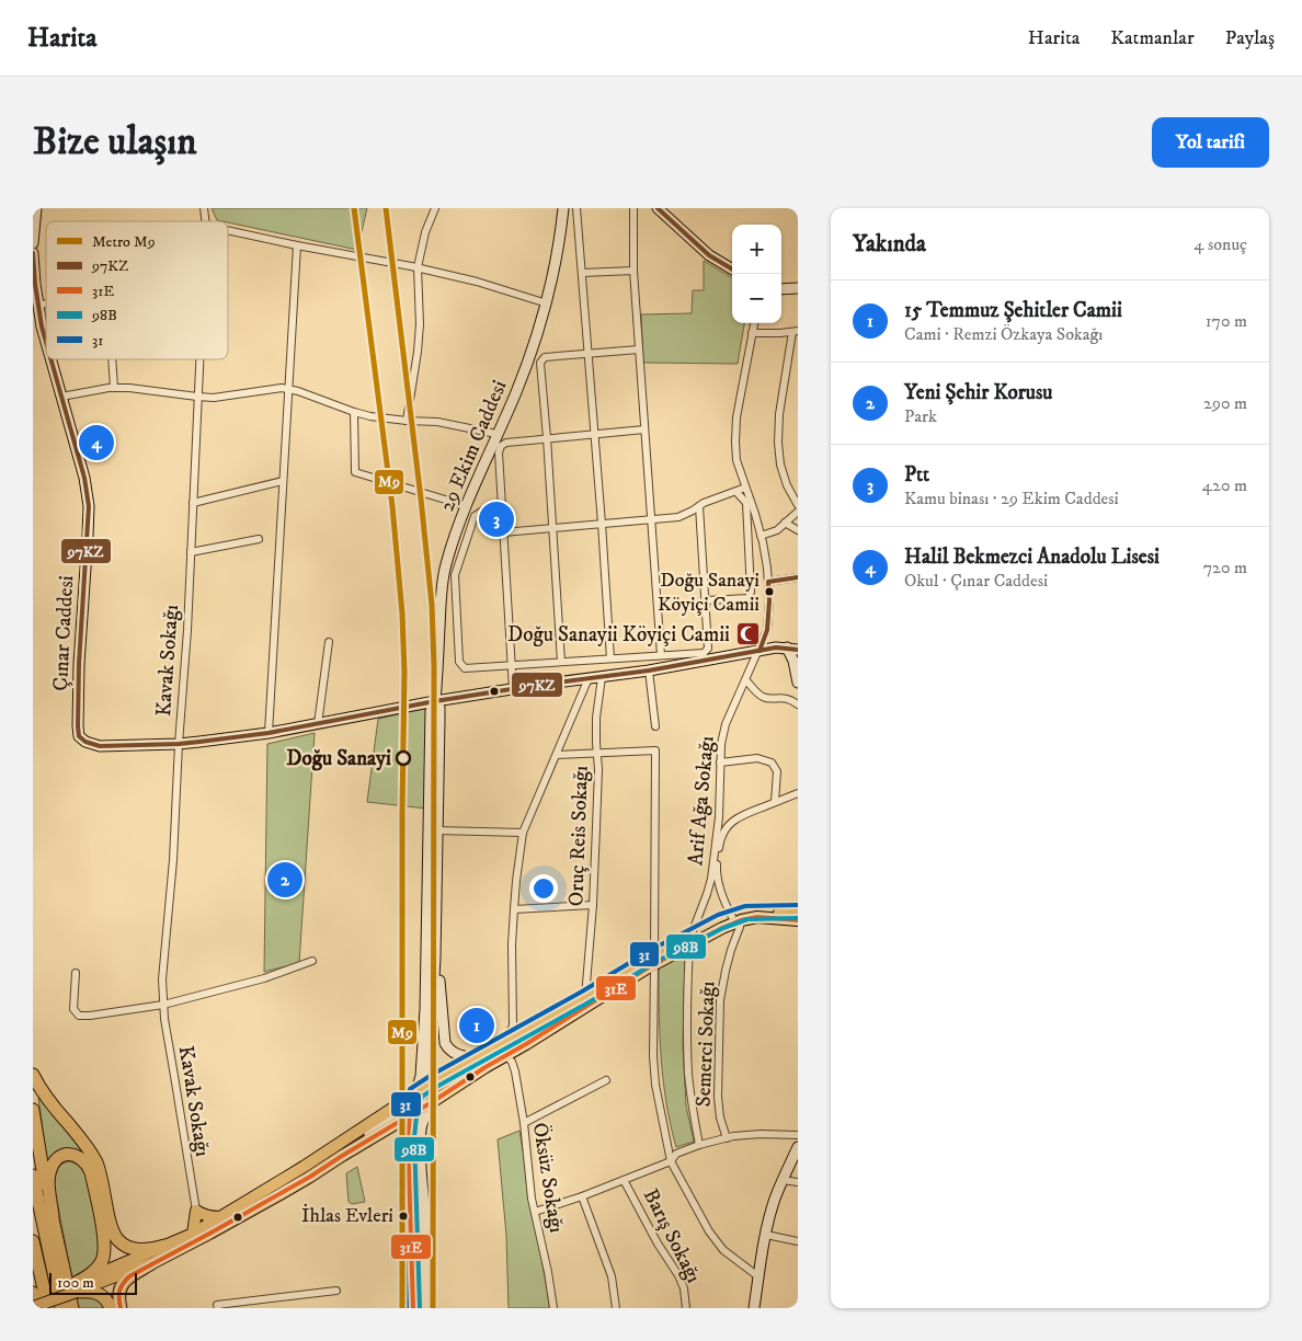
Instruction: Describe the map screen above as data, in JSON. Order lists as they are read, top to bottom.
{
  "streets": {
    "main road": ["29 Ekim Caddesi", "Çınar Caddesi"],
    "street": [
      "Kavak Sokağı",
      "Arif Ağa Sokağı",
      "Oruç Reis Sokağı",
      "Semerci Sokağı",
      "Öksüz Sokağı",
      "Barış Sokağı"
    ]
  },
  "crossings": [
    ["Çınar Caddesi", "Kavak Sokağı"]
  ],
  "places": {
    "other": ["Doğu Sanayi Köyiçi Camii", "Doğu Sanayi", "İhlas Evleri"],
    "mosque": ["Doğu Sanayii Köyiçi Camii"]
  },
  "lines": [
    "metro line M9",
    "transit line 97KZ",
    "transit line 31",
    "transit line 31E",
    "transit line 98B"
  ],
  "legend": [
    "Metro M9",
    "97KZ",
    "31E",
    "98B",
    "31"
  ],
  "scale_bar": "100 m",
  "page": {
    "header": "Harita",
    "nav": ["Harita", "Katmanlar", "Paylaş"],
    "buttons": "Yol tarifi",
    "title": "Bize ulaşın",
    "heading": ["Yakında", "4 sonuç"],
    "map_buttons": ["+", "−"],
    "list": [
      {
        "mark": "1",
        "name": "15 Temmuz Şehitler Camii",
        "note": "Cami · Remzi Özkaya Sokağı",
        "value": "170 m"
      },
      {
        "mark": "2",
        "name": "Yeni Şehir Korusu",
        "note": "Park",
        "value": "290 m"
      },
      {
        "mark": "3",
        "name": "Ptt",
        "note": "Kamu binası · 29 Ekim Caddesi",
        "value": "420 m"
      },
      {
        "mark": "4",
        "name": "Halil Bekmezci Anadolu Lisesi",
        "note": "Okul · Çınar Caddesi",
        "value": "720 m"
      }
    ],
    "pins": [
      "4",
      "3",
      "2",
      "1"
    ],
    "scale": "100 m"
  }
}
